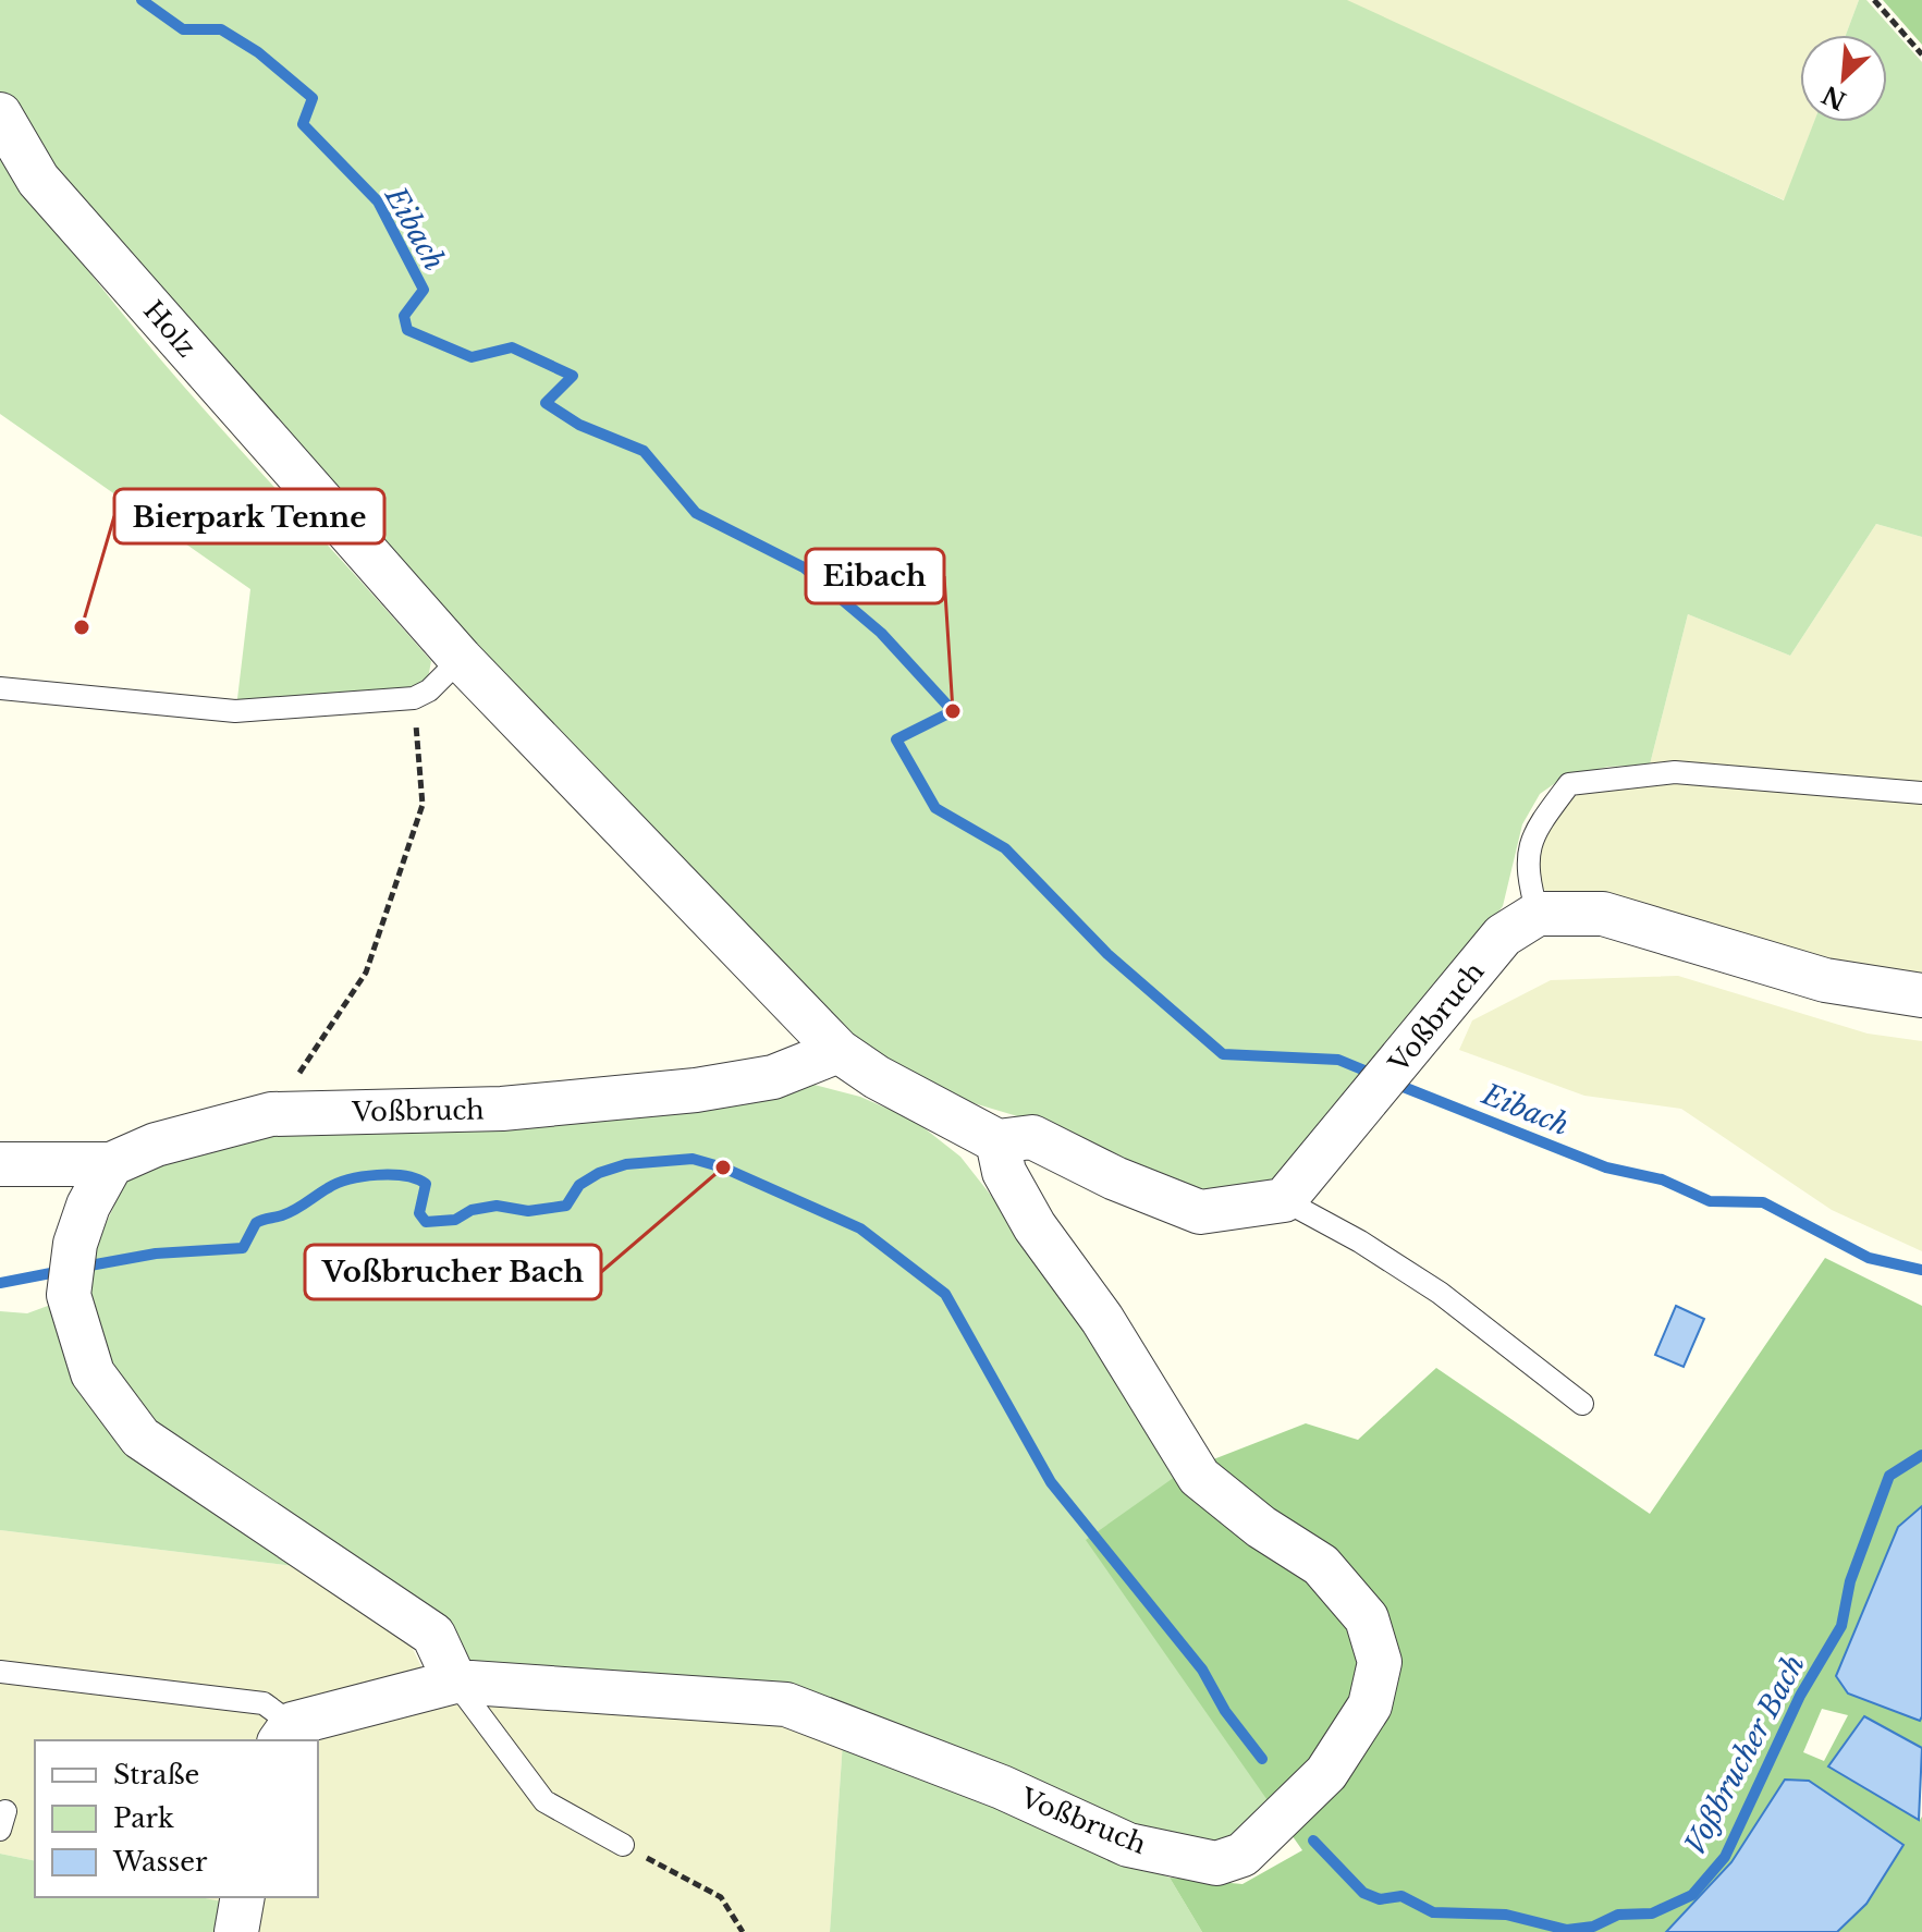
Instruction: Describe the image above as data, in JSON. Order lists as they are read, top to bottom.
{
  "streets": {
    "street": ["Holz", "Voßbruch"]
  },
  "water": ["Eibach", "Voßbrucher Bach"],
  "places": ["Bierpark Tenne", "Eibach", "Voßbrucher Bach"],
  "legend": ["Straße", "Park", "Wasser"],
  "north": "bottom left"
}
